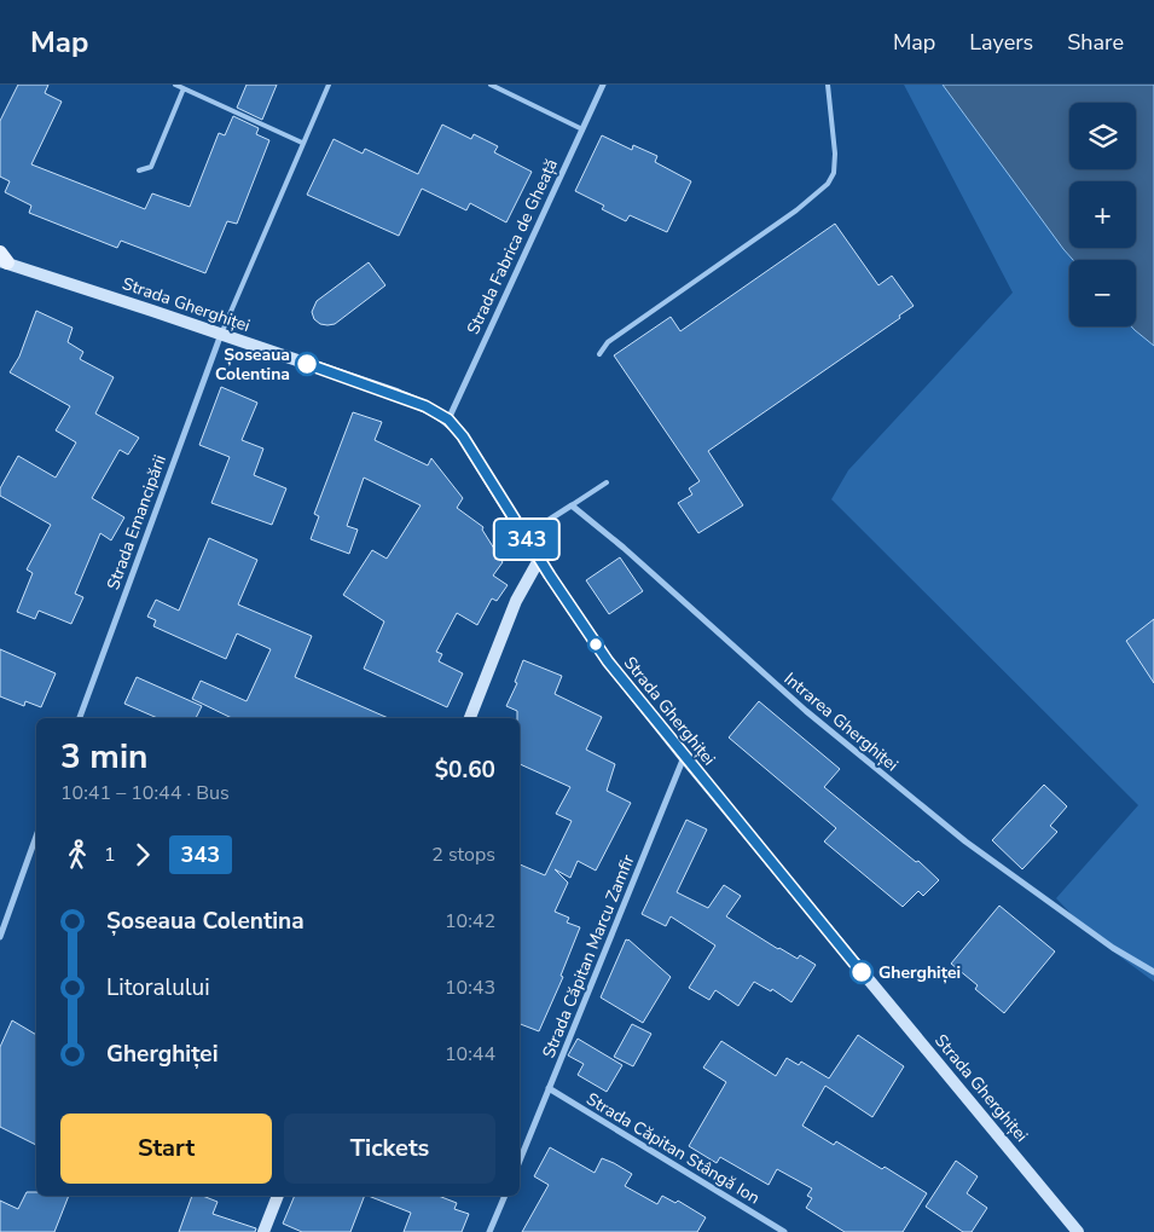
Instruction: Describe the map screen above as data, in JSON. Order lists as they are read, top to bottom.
{
  "streets": {
    "main road": ["Strada Gherghiței"],
    "street": [
      "Strada Fabrica de Gheață",
      "Strada Emancipării",
      "Intrarea Gherghiței",
      "Strada Căpitan Marcu Zamfir",
      "Strada Căpitan Stângă Ion"
    ]
  },
  "crossings": [
    ["Strada Fabrica de Gheață", "Strada Gherghiței"],
    ["Strada Gherghiței", "Strada Emancipării"],
    ["Strada Gherghiței", "Strada Căpitan Marcu Zamfir"],
    ["Strada Căpitan Marcu Zamfir", "Strada Căpitan Stângă Ion"]
  ],
  "places": ["Șoseaua Colentina", "Gherghiței"],
  "lines": ["bus line 343"],
  "page": {
    "header": "Map",
    "nav": ["Map", "Layers", "Share"],
    "on_map": "343",
    "map_buttons": ["+", "−"],
    "heading": ["3 min", "10:41 – 10:44 · Bus", "$0.60"],
    "legs": ["1", "343", "2 stops"],
    "list": [
      {
        "name": "Șoseaua Colentina",
        "value": "10:42"
      },
      {
        "name": "Litoralului",
        "value": "10:43"
      },
      {
        "name": "Gherghiței",
        "value": "10:44"
      }
    ],
    "buttons": ["Start", "Tickets"]
  }
}
